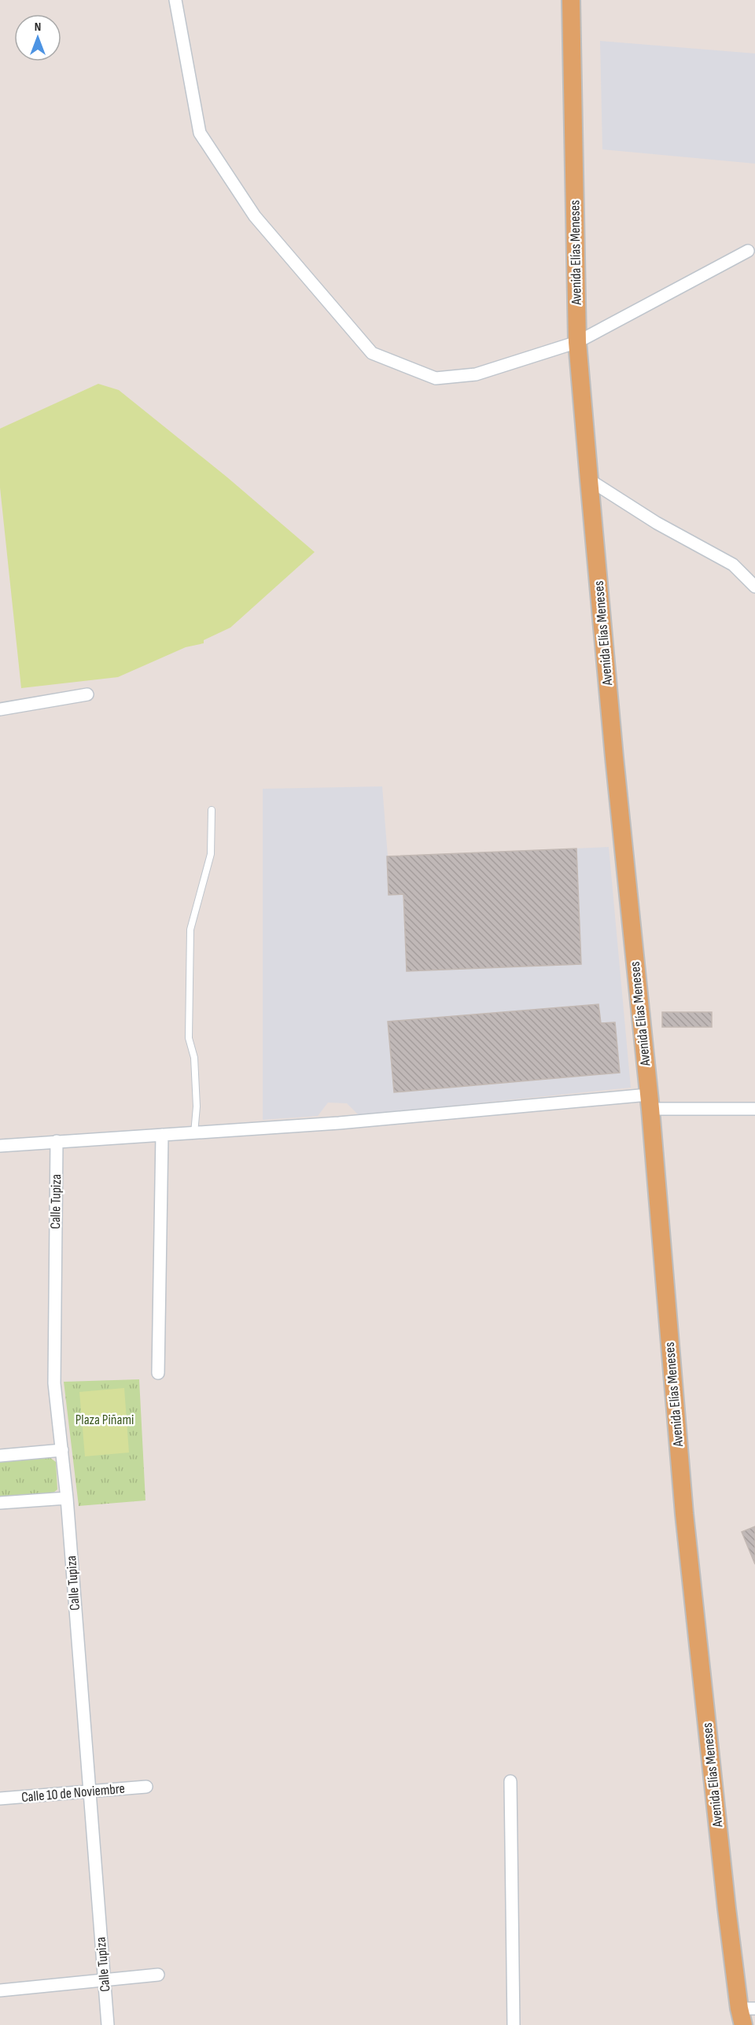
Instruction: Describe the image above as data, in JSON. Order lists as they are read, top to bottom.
{
  "streets": {
    "main road": ["Avenida Elías Meneses"],
    "street": ["Calle Tupiza", "Calle 10 de Noviembre"]
  },
  "crossings": [
    ["Calle Tupiza", "Calle 10 de Noviembre"]
  ],
  "parks": ["Plaza Piñami"],
  "north": "top"
}
